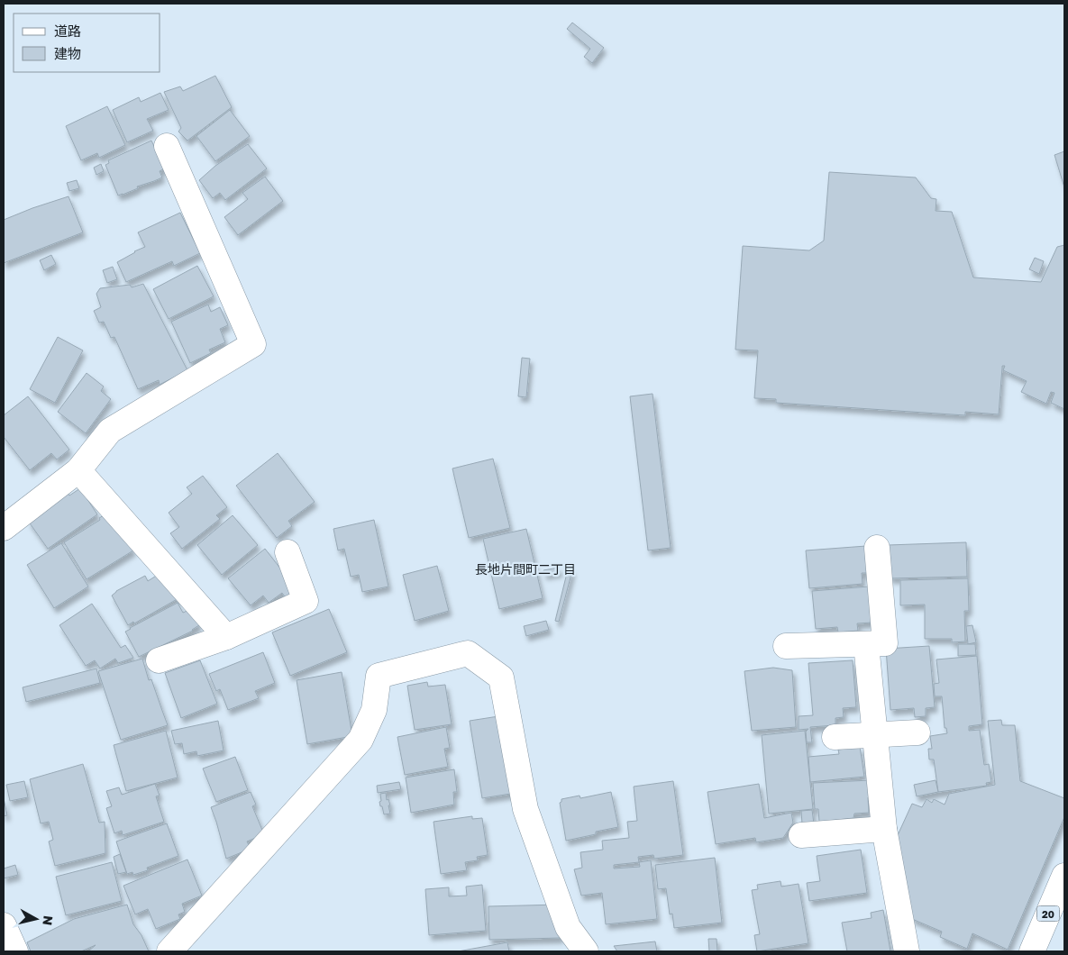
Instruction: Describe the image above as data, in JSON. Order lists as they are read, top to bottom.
{
  "streets": {
    "main road": ["20"]
  },
  "districts": ["長地片間町二丁目"],
  "legend": ["道路", "建物"],
  "north": "right"
}
